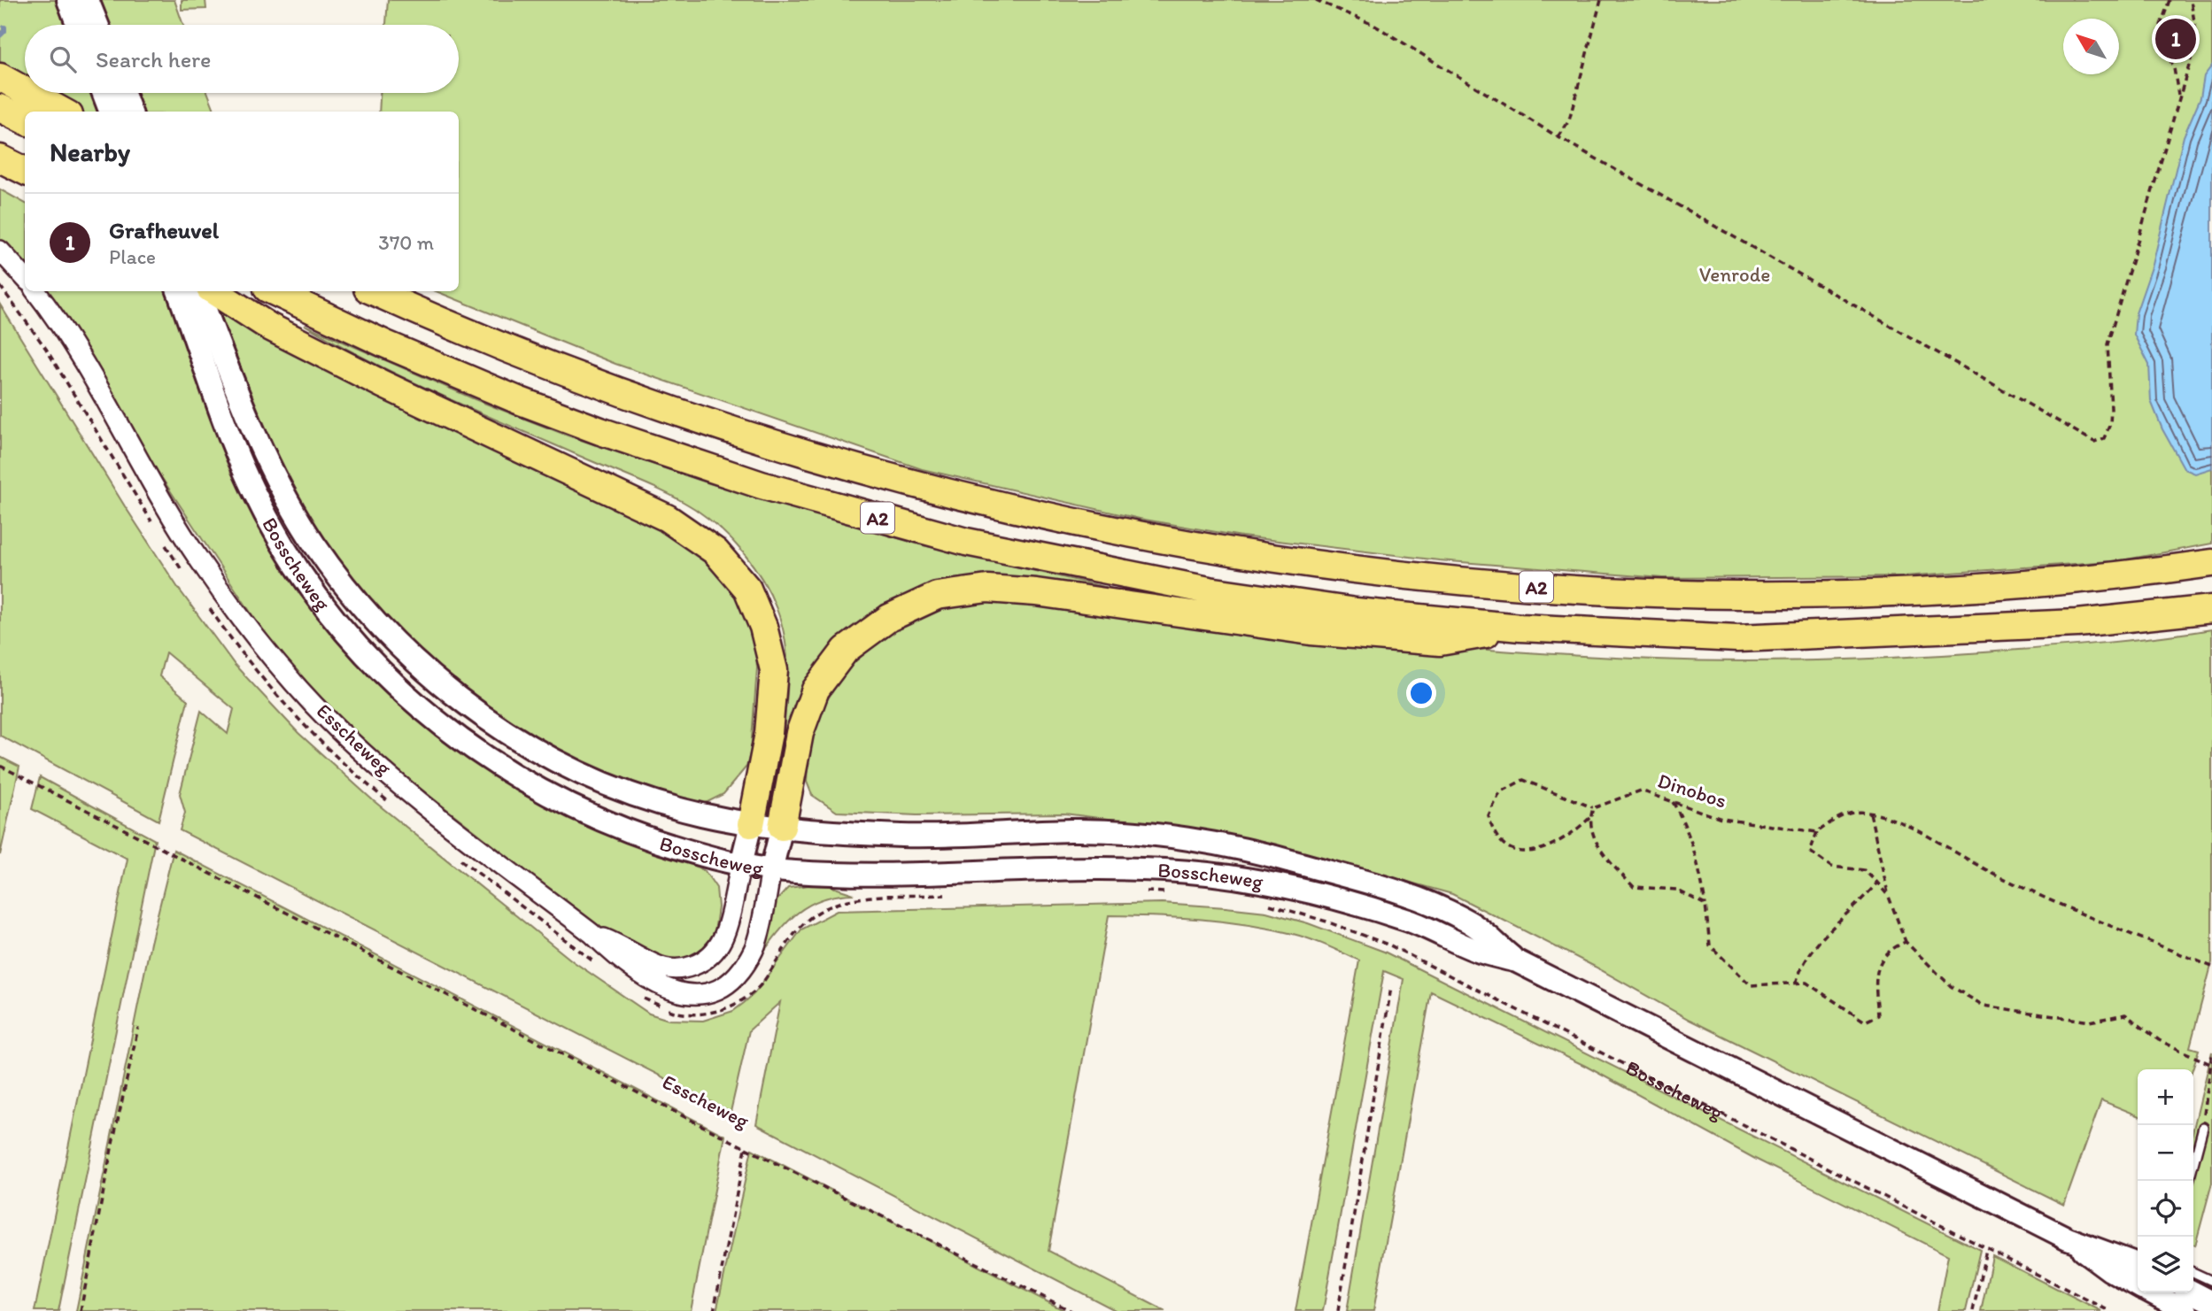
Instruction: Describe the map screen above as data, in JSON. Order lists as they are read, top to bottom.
{
  "streets": {
    "highway": ["A2"],
    "main road": ["Bosscheweg"],
    "street": ["Esscheweg"],
    "path": ["Dinobos"]
  },
  "crossings": [
    ["A2", "Bosscheweg"],
    ["Bosscheweg", "Esscheweg"]
  ],
  "parks": ["Venrode"],
  "north": "top left",
  "page": {
    "pins": "1",
    "search": "Search here",
    "heading": "Nearby",
    "list": [
      {
        "mark": "1",
        "name": "Grafheuvel",
        "note": "Place",
        "value": "370 m"
      }
    ],
    "map_buttons": ["+", "−"]
  }
}
